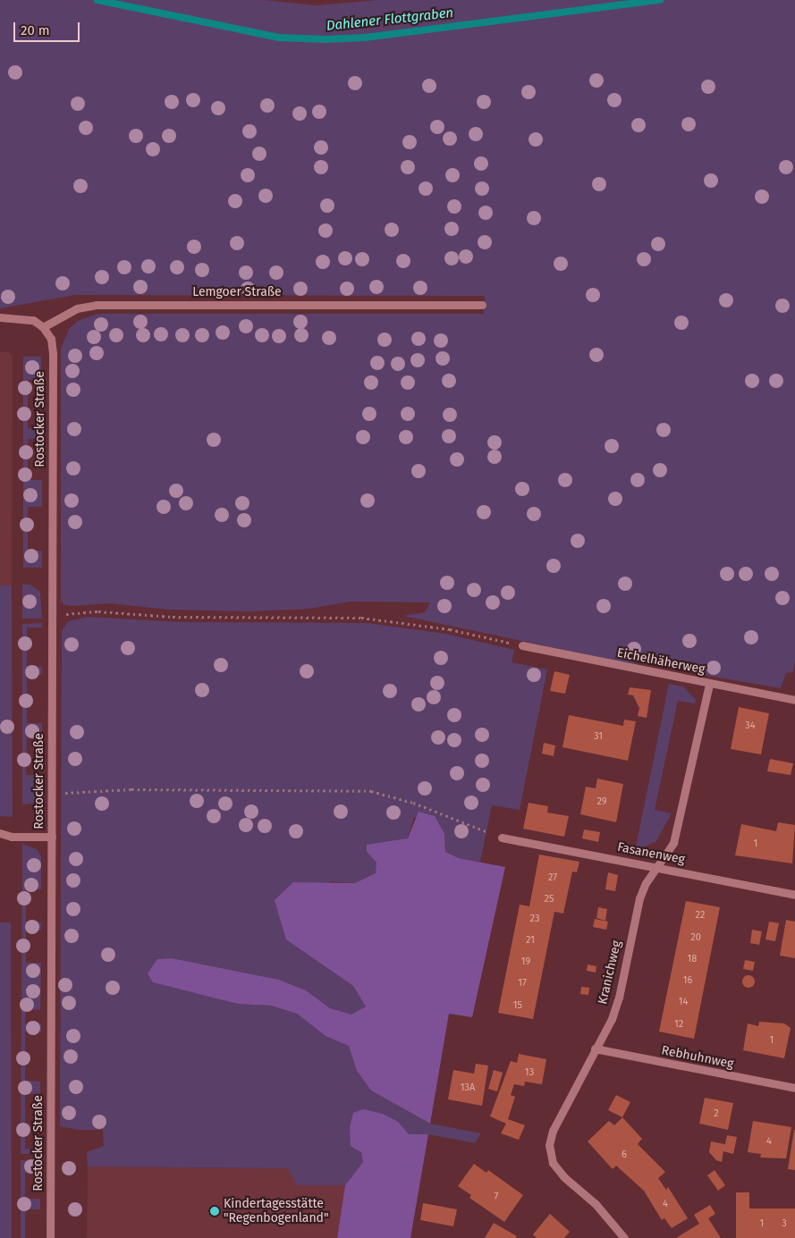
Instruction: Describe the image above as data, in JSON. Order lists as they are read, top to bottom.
{
  "streets": {
    "street": [
      "Lemgoer Straße",
      "Rostocker Straße",
      "Eichelhäherweg",
      "Fasanenweg",
      "Kranichweg",
      "Rebhuhnweg"
    ]
  },
  "crossings": [
    ["Lemgoer Straße", "Rostocker Straße"],
    ["Eichelhäherweg", "Kranichweg"],
    ["Fasanenweg", "Kranichweg"],
    ["Kranichweg", "Rebhuhnweg"]
  ],
  "water": ["Dahlener Flottgraben"],
  "places": ["Kindertagesstätte \"Regenbogenland\""],
  "house_numbers": [
    "34",
    "31",
    "29",
    "1",
    "27",
    "25",
    "22",
    "23",
    "20",
    "21",
    "18",
    "19",
    "16",
    "17",
    "14",
    "15",
    "12",
    "1",
    "13",
    "13A",
    "2",
    "4",
    "6",
    "7",
    "4",
    "1",
    "3"
  ],
  "scale_bar": "20 m"
}
